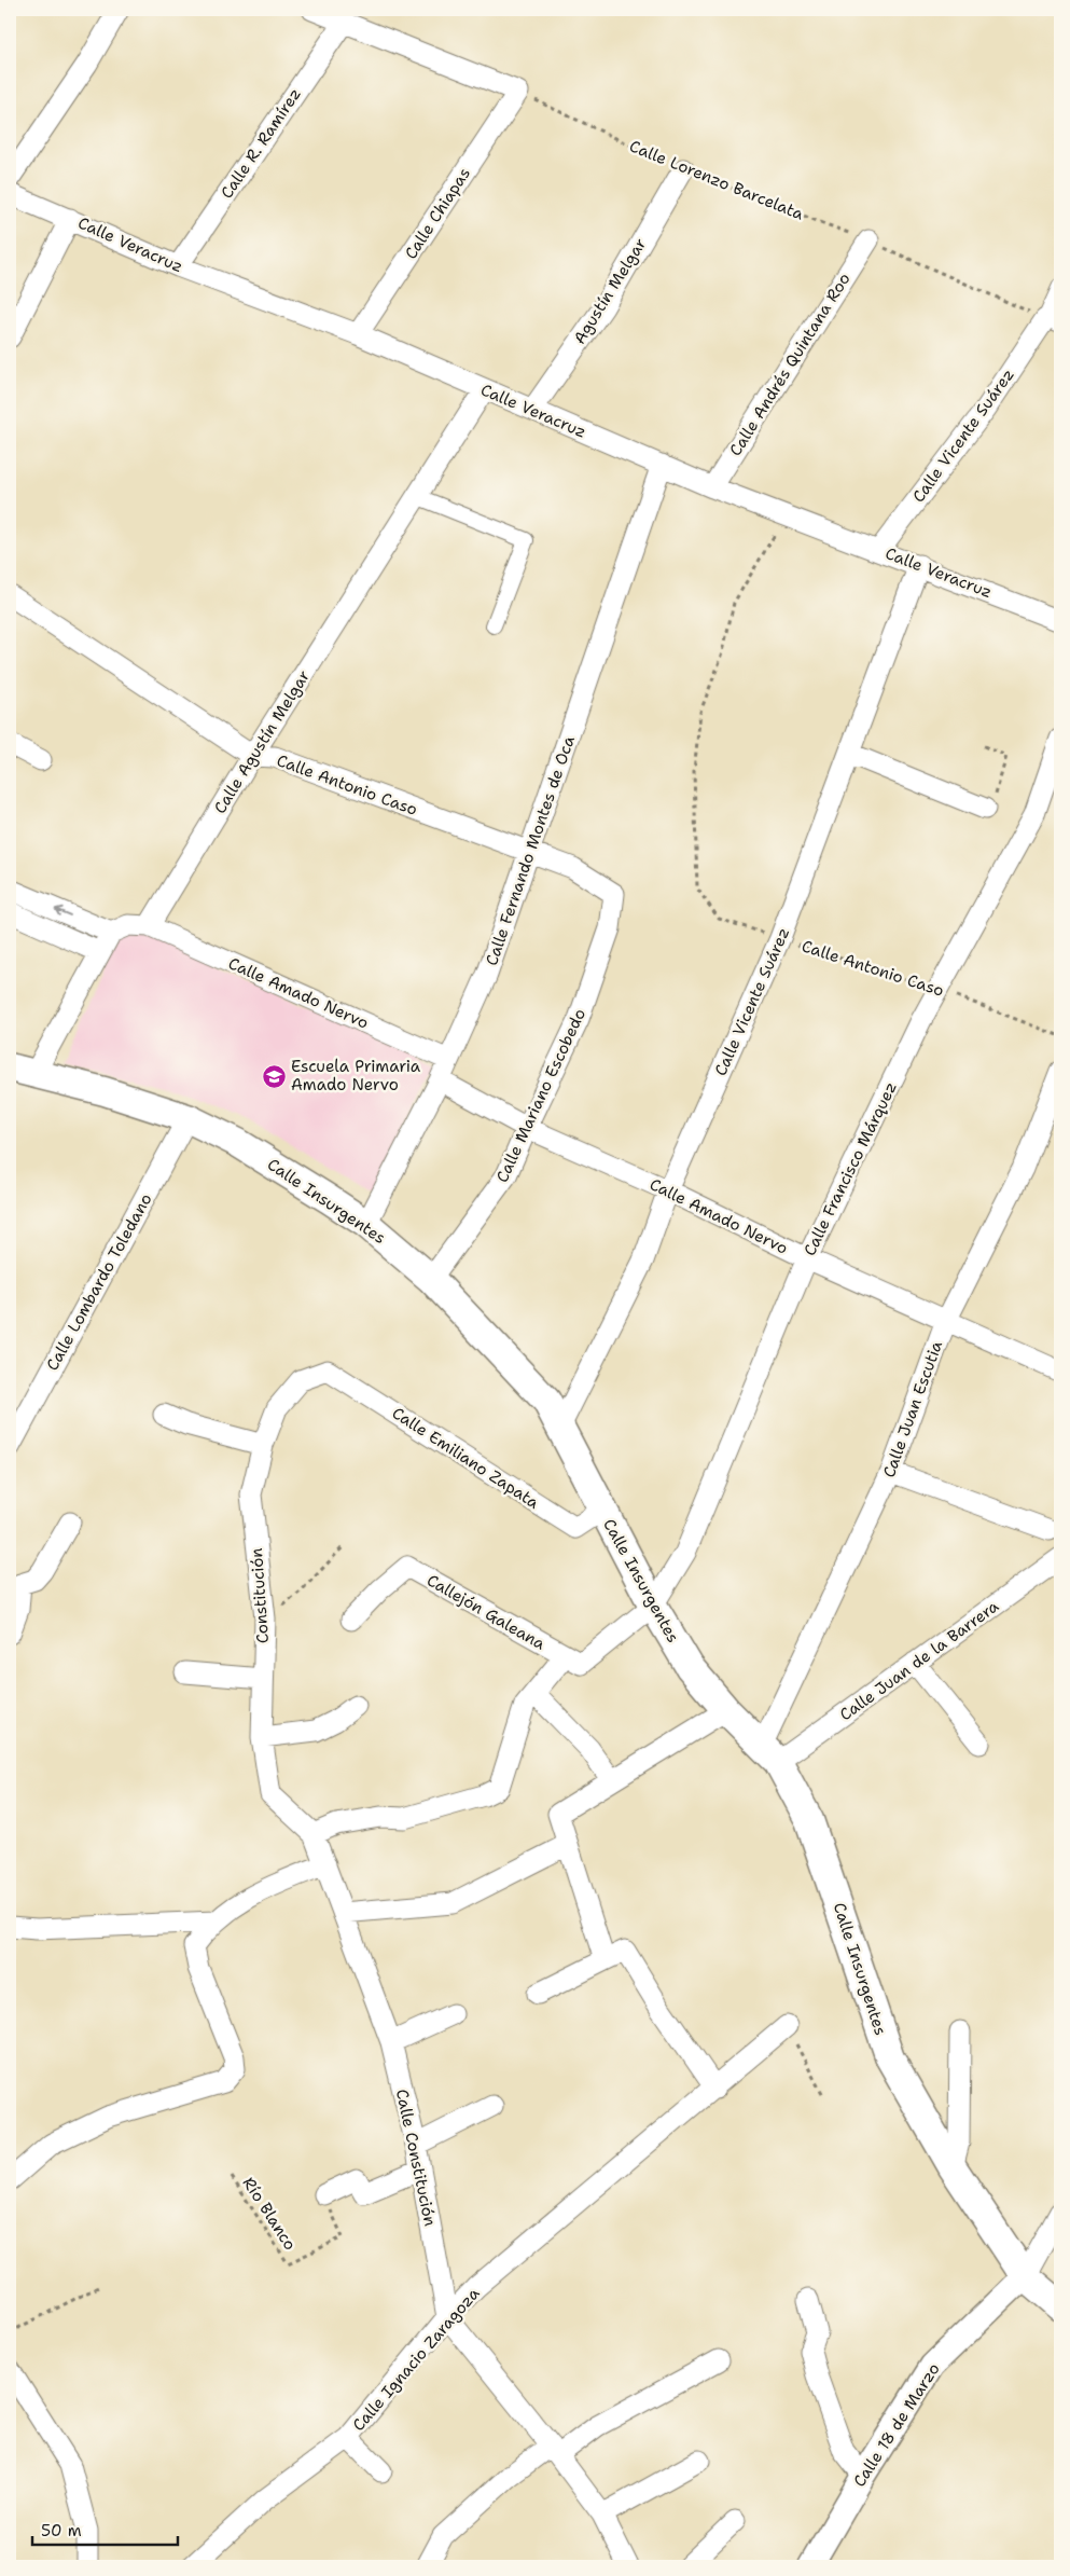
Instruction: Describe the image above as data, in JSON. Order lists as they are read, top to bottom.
{
  "streets": {
    "main road": ["Calle Insurgentes"],
    "street": [
      "Calle R. Ramírez",
      "Calle Chiapas",
      "Calle Veracruz",
      "Agustín Melgar",
      "Calle Andrés Quintana Roo",
      "Calle Vicente Suárez",
      "Calle Agustín Melgar",
      "Calle Antonio Caso",
      "Calle Fernando Montes de Oca",
      "Calle Amado Nervo",
      "Calle Mariano Escobedo",
      "Calle Francisco Márquez",
      "Calle Lombardo Toledano",
      "Calle Juan Escutia",
      "Calle Emiliano Zapata",
      "Constitución",
      "Callejón Galeana",
      "Calle Juan de la Barrera",
      "Calle Constitución",
      "Calle Ignacio Zaragoza",
      "Calle 18 de Marzo"
    ],
    "path": ["Calle Lorenzo Barcelata", "Río Blanco"]
  },
  "crossings": [
    ["Calle R. Ramírez", "Calle Veracruz"],
    ["Calle Lorenzo Barcelata", "Calle Chiapas"],
    ["Calle Lorenzo Barcelata", "Agustín Melgar"],
    ["Calle Lorenzo Barcelata", "Calle Andrés Quintana Roo"],
    ["Calle Lorenzo Barcelata", "Calle Vicente Suárez"],
    ["Calle Chiapas", "Calle Veracruz"],
    ["Calle Veracruz", "Agustín Melgar"],
    ["Calle Veracruz", "Calle Andrés Quintana Roo"],
    ["Calle Veracruz", "Calle Vicente Suárez"],
    ["Calle Veracruz", "Calle Agustín Melgar"],
    ["Calle Veracruz", "Calle Antonio Caso"],
    ["Calle Veracruz", "Calle Fernando Montes de Oca"],
    ["Calle Vicente Suárez", "Calle Antonio Caso"],
    ["Calle Vicente Suárez", "Calle Amado Nervo"],
    ["Calle Vicente Suárez", "Calle Insurgentes"],
    ["Calle Agustín Melgar", "Calle Antonio Caso"],
    ["Calle Agustín Melgar", "Calle Amado Nervo"],
    ["Calle Antonio Caso", "Calle Fernando Montes de Oca"],
    ["Calle Antonio Caso", "Calle Mariano Escobedo"],
    ["Calle Antonio Caso", "Calle Francisco Márquez"],
    ["Calle Fernando Montes de Oca", "Calle Amado Nervo"],
    ["Calle Fernando Montes de Oca", "Calle Insurgentes"],
    ["Calle Amado Nervo", "Calle Mariano Escobedo"],
    ["Calle Amado Nervo", "Calle Francisco Márquez"],
    ["Calle Amado Nervo", "Calle Juan Escutia"],
    ["Calle Mariano Escobedo", "Calle Insurgentes"],
    ["Calle Francisco Márquez", "Calle Insurgentes"],
    ["Calle Francisco Márquez", "Callejón Galeana"],
    ["Calle Insurgentes", "Calle Lombardo Toledano"],
    ["Calle Insurgentes", "Calle Juan Escutia"],
    ["Calle Insurgentes", "Calle Emiliano Zapata"],
    ["Calle Insurgentes", "Calle Juan de la Barrera"],
    ["Calle Insurgentes", "Calle 18 de Marzo"],
    ["Calle Juan Escutia", "Calle Juan de la Barrera"],
    ["Calle Emiliano Zapata", "Constitución"],
    ["Constitución", "Calle Constitución"],
    ["Calle Constitución", "Calle Ignacio Zaragoza"]
  ],
  "places": {
    "school or university": ["Escuela Primaria Amado Nervo"]
  },
  "scale_bar": "50 m"
}
